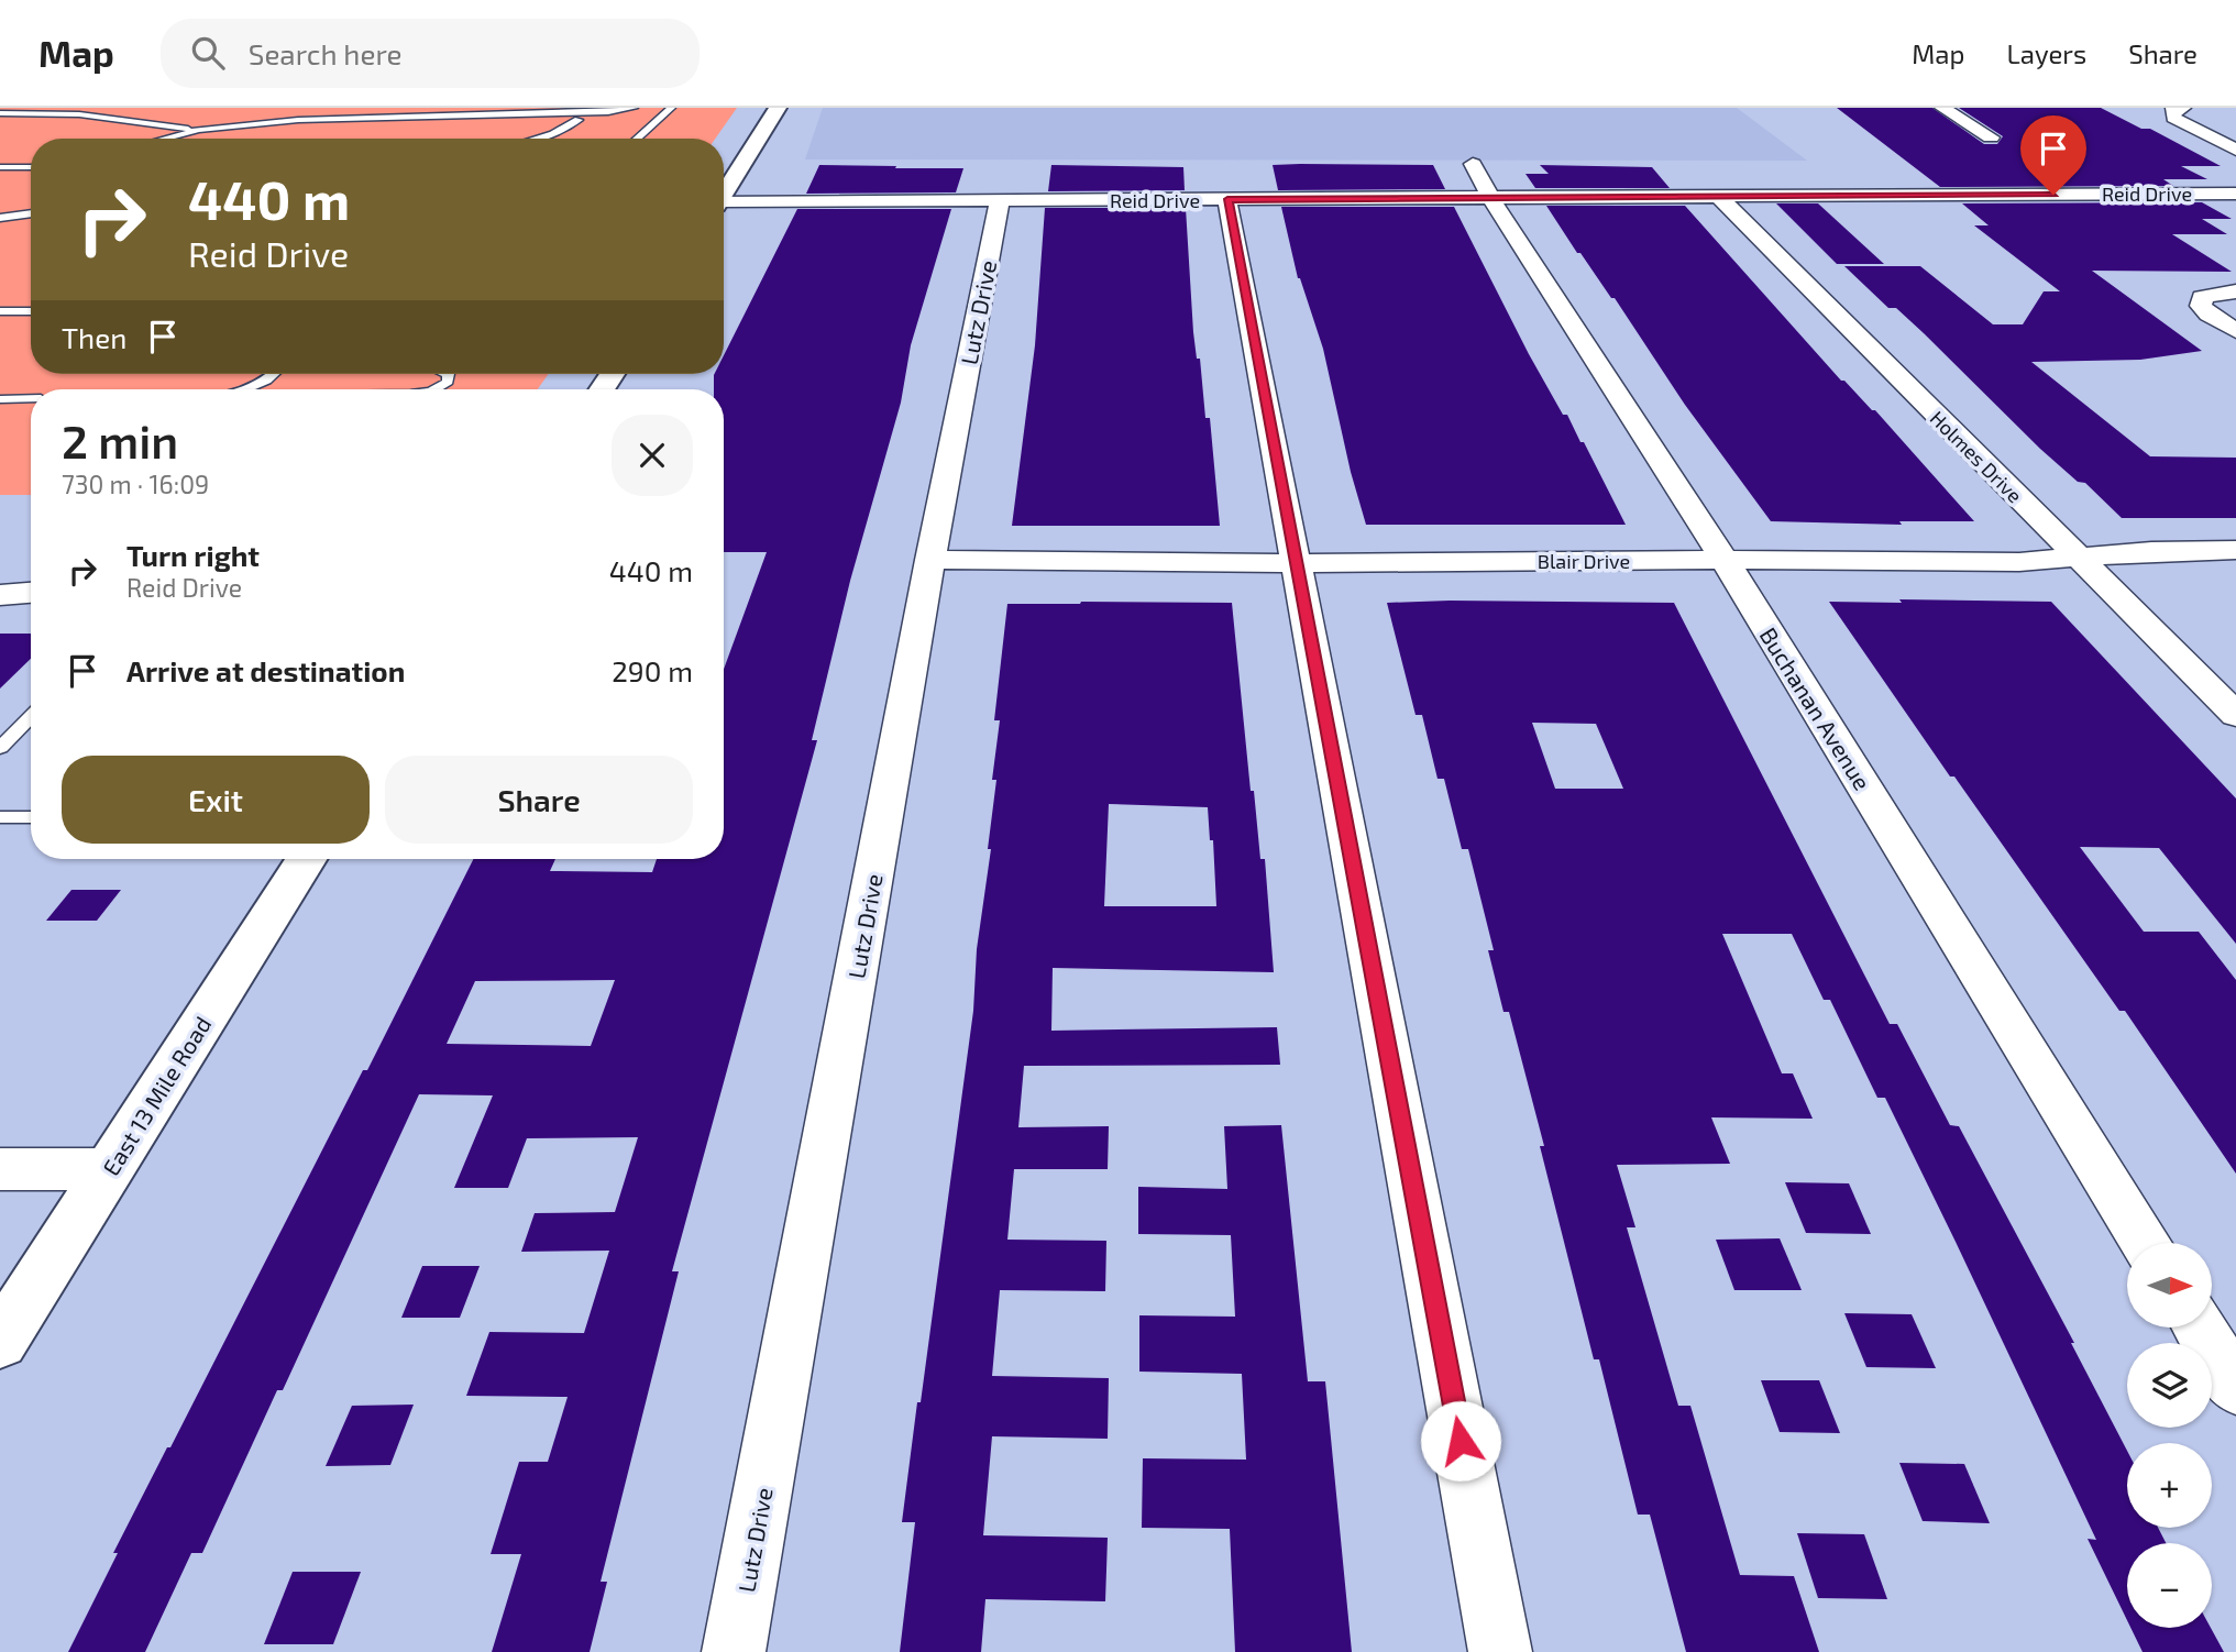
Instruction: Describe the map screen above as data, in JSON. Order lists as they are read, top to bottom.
{
  "streets": {
    "main road": ["East 13 Mile Road"],
    "street": [
      "Reid Drive",
      "Lutz Drive",
      "Holmes Drive",
      "Blair Drive",
      "Buchanan Avenue"
    ]
  },
  "crossings": [
    ["Reid Drive", "Lutz Drive"],
    ["Reid Drive", "Holmes Drive"],
    ["Reid Drive", "Buchanan Avenue"],
    ["Lutz Drive", "Blair Drive"],
    ["Holmes Drive", "Blair Drive"],
    ["Blair Drive", "Buchanan Avenue"]
  ],
  "north": "right",
  "page": {
    "header": "Map",
    "search": "Search here",
    "nav": ["Map", "Layers", "Share"],
    "turn": ["440 m", "Reid Drive"],
    "then": "Then",
    "heading": ["2 min", "730 m · 16:09"],
    "list": [
      {
        "name": "Turn right",
        "note": "Reid Drive",
        "value": "440 m"
      },
      {
        "name": "Arrive at destination",
        "value": "290 m"
      }
    ],
    "buttons": ["Exit", "Share"],
    "map_buttons": ["+", "−"]
  }
}
